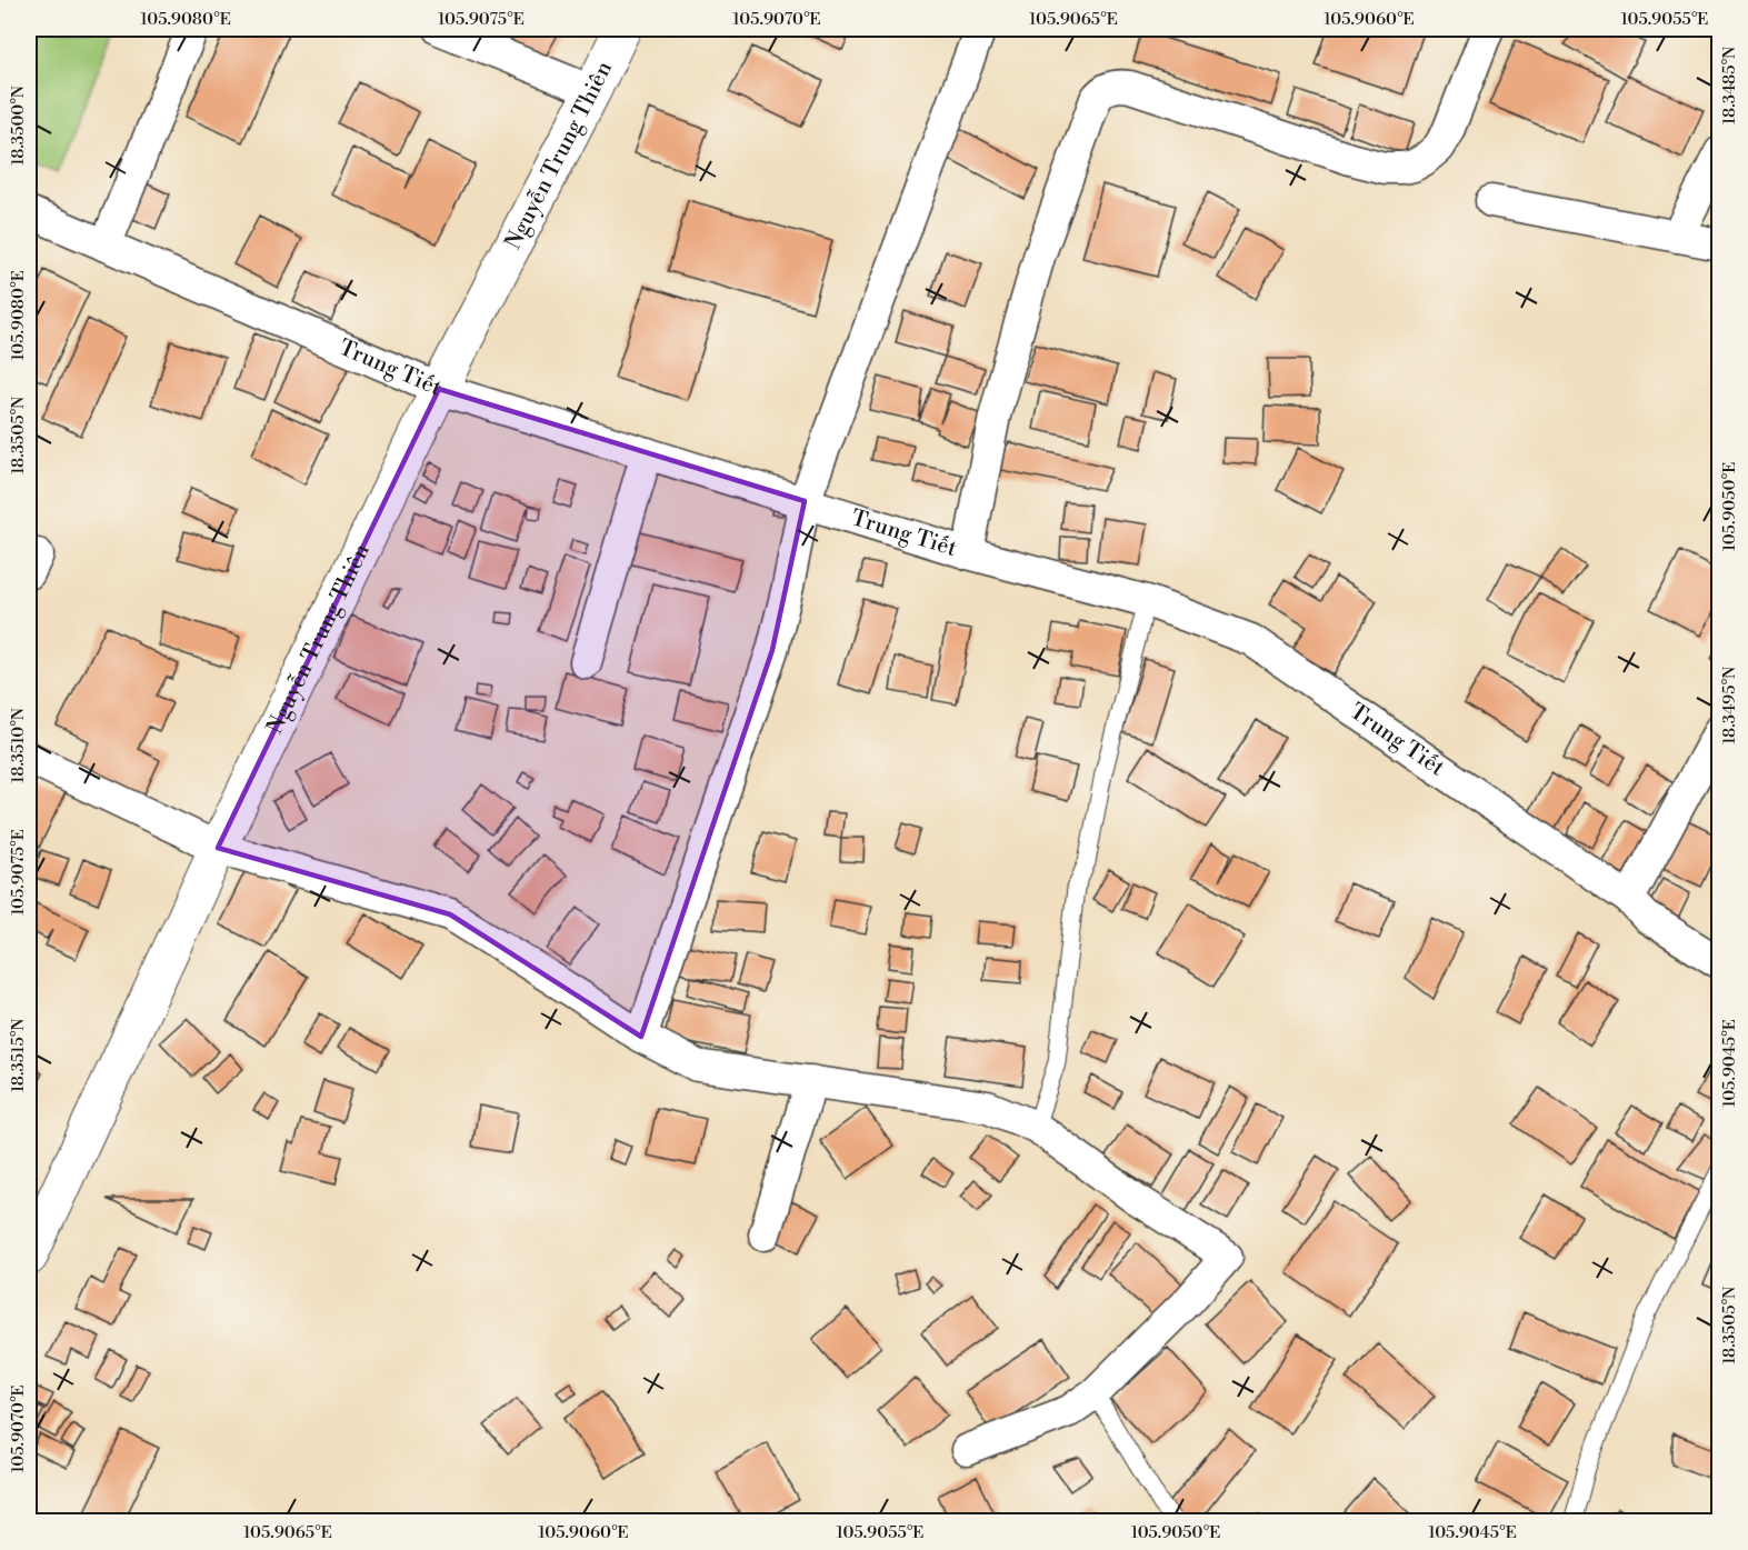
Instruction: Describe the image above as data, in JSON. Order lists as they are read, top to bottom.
{
  "streets": {
    "street": ["Nguyễn Trung Thiên", "Trung Tiết"]
  },
  "crossings": [
    ["Nguyễn Trung Thiên", "Trung Tiết"]
  ],
  "coordinates": [
    "105.9080°E",
    "105.9075°E",
    "105.9070°E",
    "105.9065°E",
    "105.9060°E",
    "105.9055°E",
    "18.3485°N",
    "18.3500°N",
    "18.3505°N",
    "105.9050°E",
    "18.3495°N",
    "18.3510°N",
    "18.3515°N",
    "105.9045°E"
  ]
}
